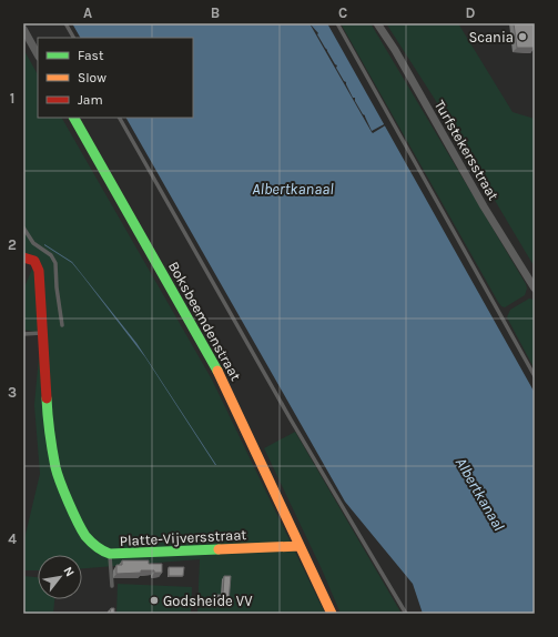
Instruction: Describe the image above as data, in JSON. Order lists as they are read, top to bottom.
{
  "streets": {
    "street": ["Turfstekersstraat", "Boksbeemdenstraat", "Platte-Vijversstraat"]
  },
  "crossings": [
    ["Boksbeemdenstraat", "Platte-Vijversstraat"]
  ],
  "water": ["Albertkanaal"],
  "places": ["Scania", "Godsheide VV"],
  "legend": ["Fast", "Slow", "Jam"],
  "north": "top right",
  "grid": {
    "columns": [
      "A",
      "B",
      "C",
      "D"
    ],
    "rows": [
      "1",
      "2",
      "3",
      "4"
    ]
  }
}
